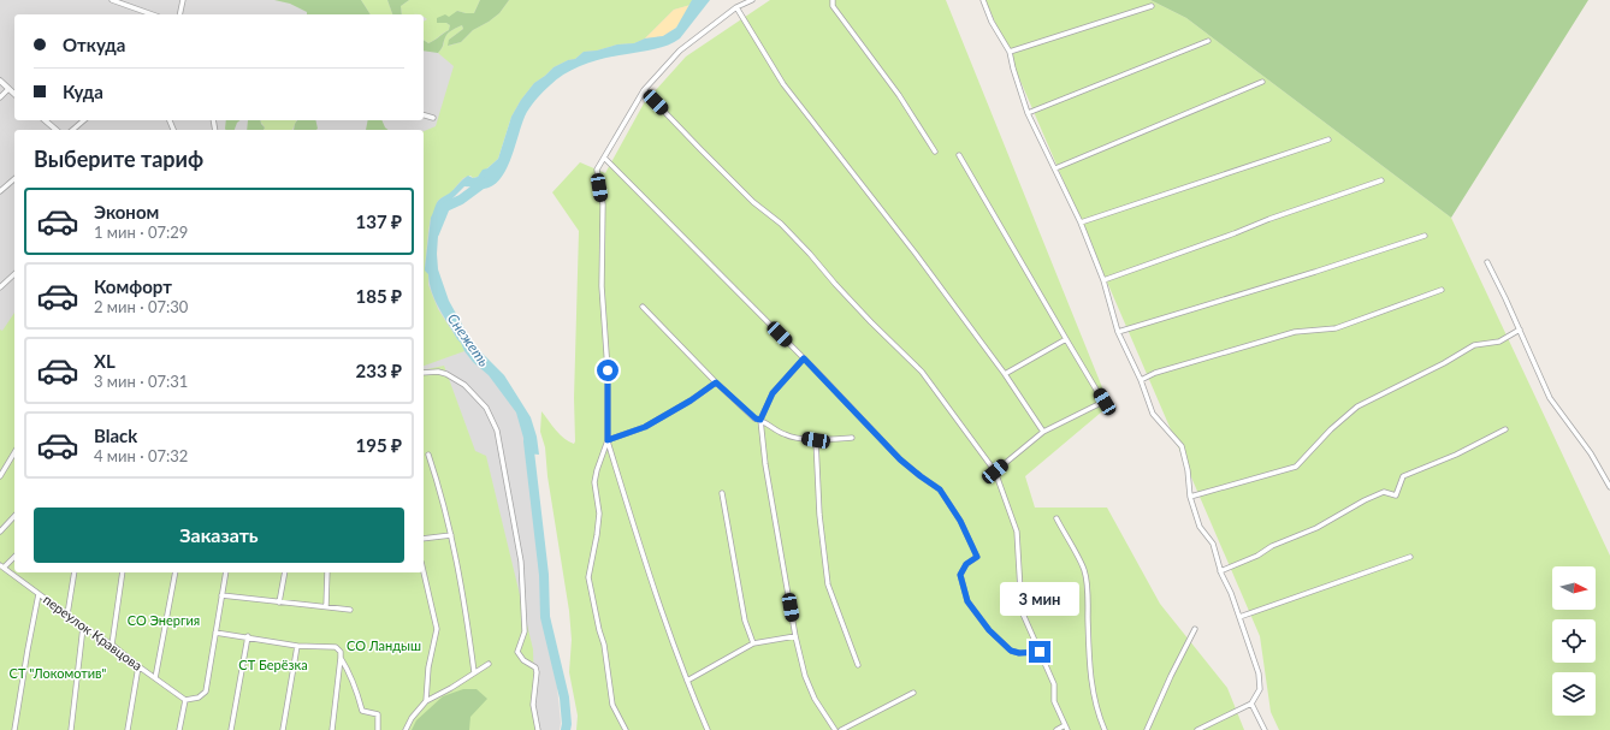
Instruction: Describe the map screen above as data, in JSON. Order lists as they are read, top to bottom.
{
  "streets": {
    "street": ["переулок Кравцова"]
  },
  "water": ["Снежеть"],
  "parks": [
    "СО Энергия",
    "СО Ландыш",
    "СТ Берёзка",
    "СТ \"Локомотив\""
  ],
  "north": "right",
  "page": {
    "banner": ["Откуда", "Куда"],
    "heading": "Выберите тариф",
    "list": [
      {
        "name": "Эконом",
        "note": "1 мин · 07:29",
        "value": "137 ₽"
      },
      {
        "name": "Комфорт",
        "note": "2 мин · 07:30",
        "value": "185 ₽"
      },
      {
        "name": "XL",
        "note": "3 мин · 07:31",
        "value": "233 ₽"
      },
      {
        "name": "Black",
        "note": "4 мин · 07:32",
        "value": "195 ₽"
      }
    ],
    "buttons": "Заказать",
    "bubble": "3 мин"
  }
}
